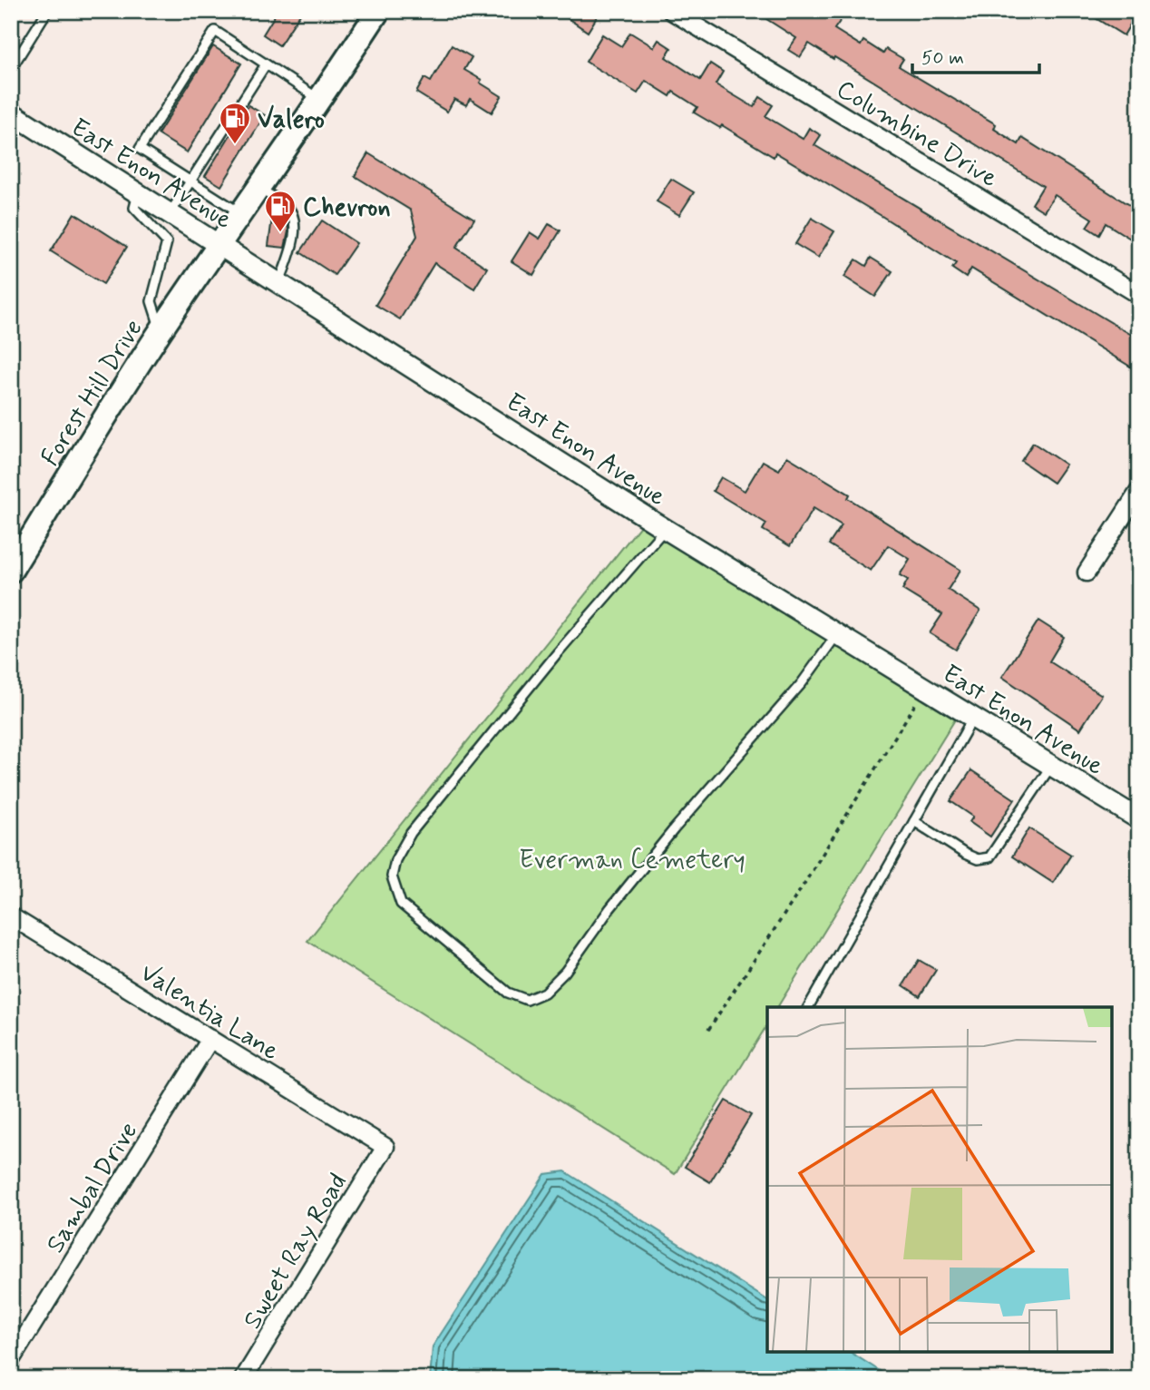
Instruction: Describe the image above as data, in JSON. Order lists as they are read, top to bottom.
{
  "streets": {
    "main road": ["Forest Hill Drive"],
    "street": [
      "Columbine Drive",
      "East Enon Avenue",
      "Valentia Lane",
      "Sambal Drive",
      "Sweet Ray Road"
    ]
  },
  "crossings": [
    ["East Enon Avenue", "Forest Hill Drive"],
    ["Valentia Lane", "Sambal Drive"],
    ["Valentia Lane", "Sweet Ray Road"]
  ],
  "parks": ["Everman Cemetery"],
  "places": {
    "fuel station": ["Valero", "Chevron"]
  },
  "scale_bar": "50 m"
}
